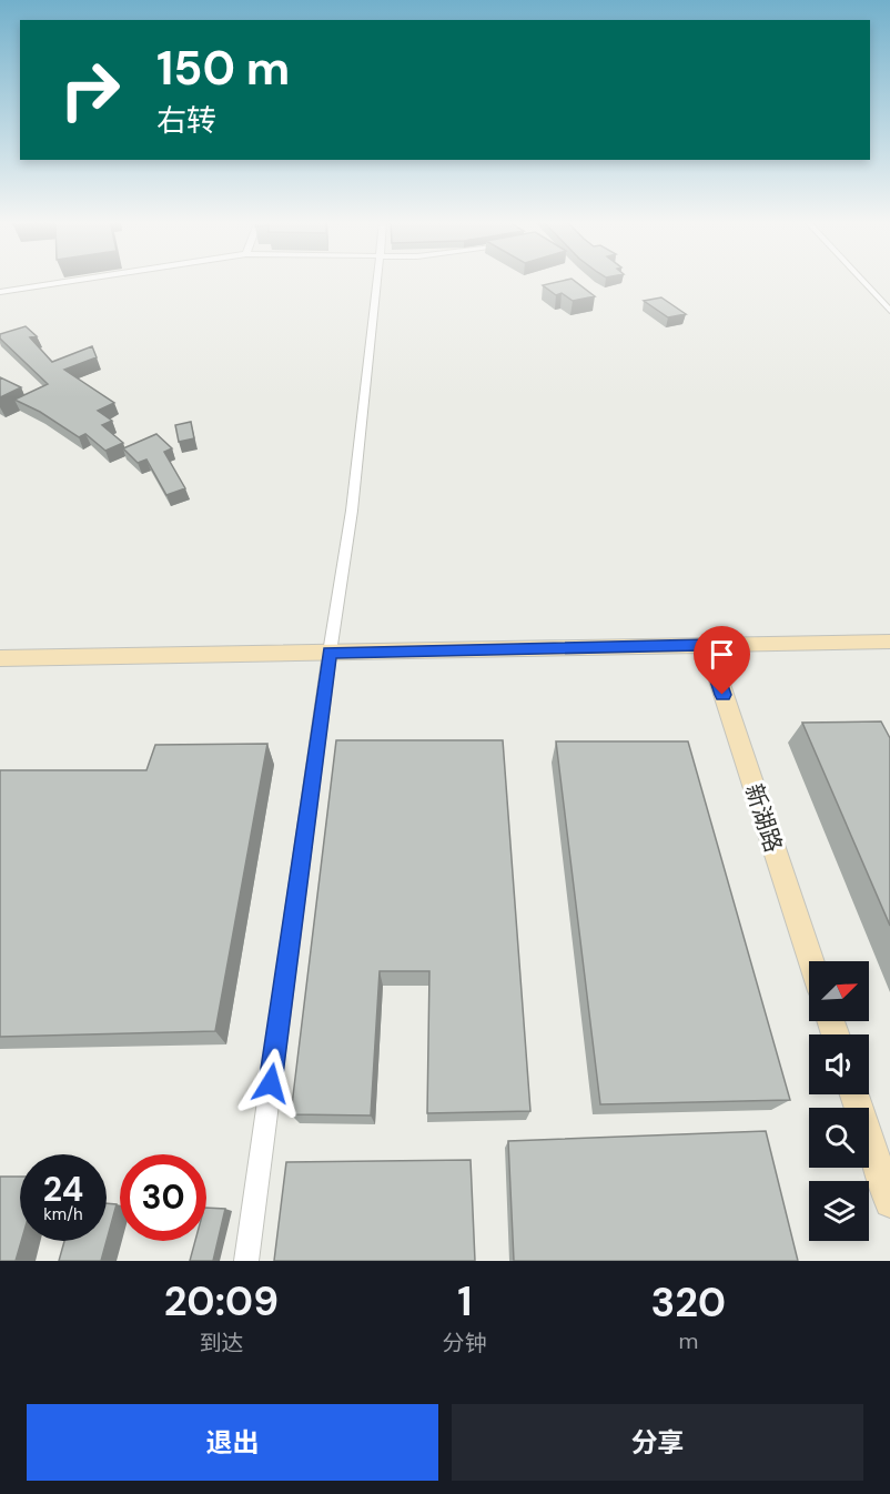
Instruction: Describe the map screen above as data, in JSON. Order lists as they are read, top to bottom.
{
  "streets": {
    "street": ["新湖路"]
  },
  "north": "top right",
  "page": {
    "turn": ["150 m", "右转"],
    "speed": "24 km/h",
    "limit": "30",
    "eta": [
      "20:09",
      "到达",
      "1",
      "分钟",
      "320",
      "m"
    ],
    "buttons": ["退出", "分享"]
  }
}
